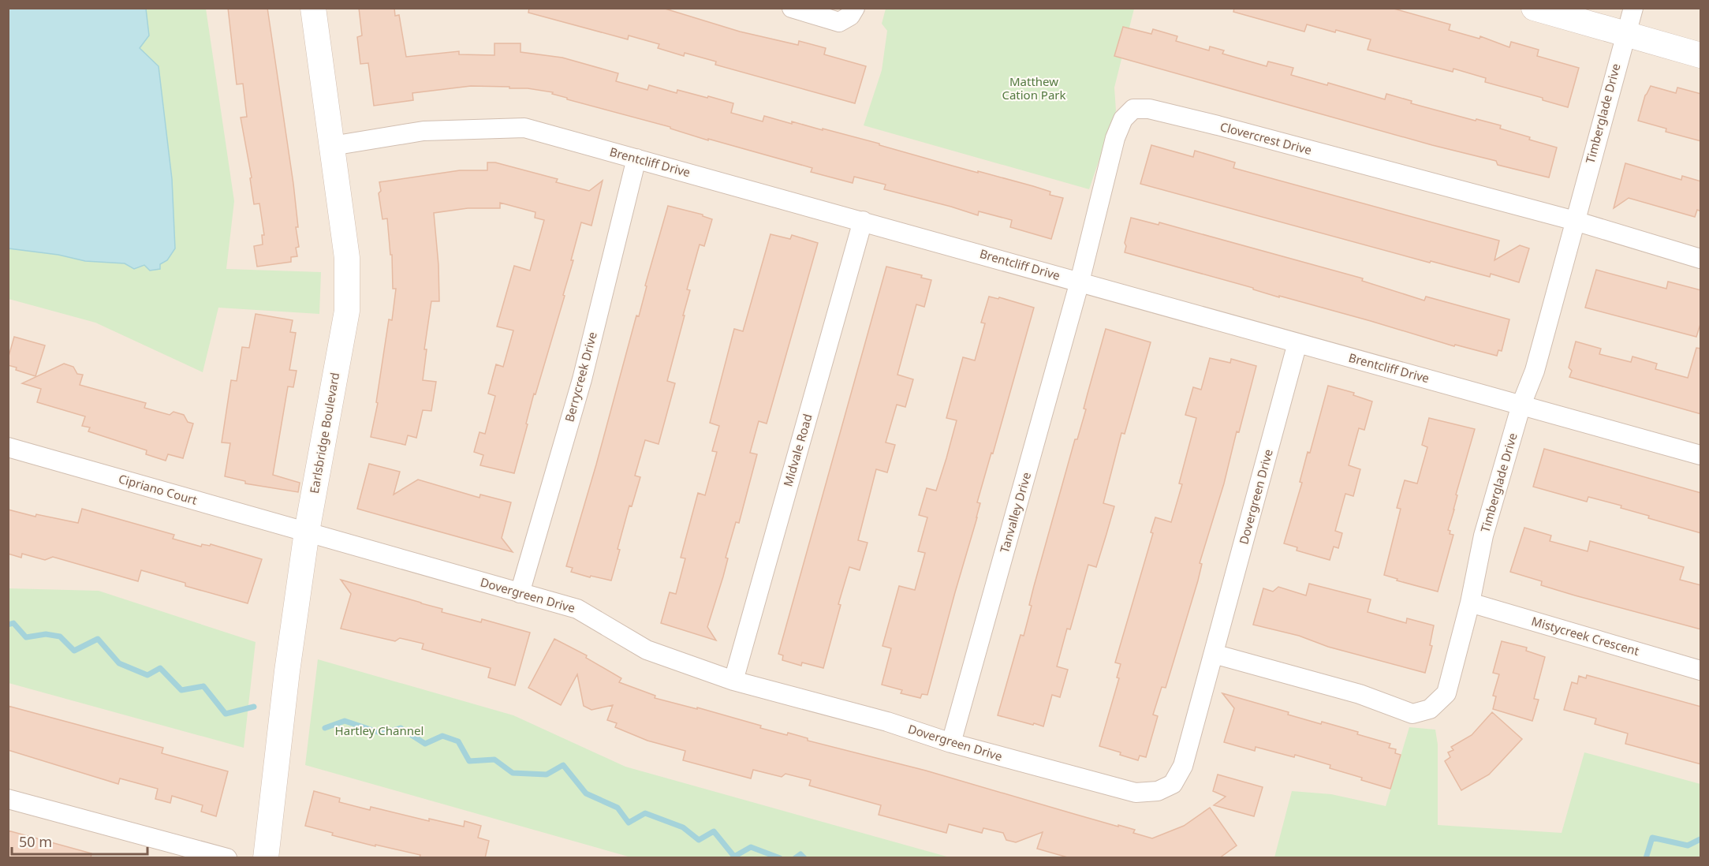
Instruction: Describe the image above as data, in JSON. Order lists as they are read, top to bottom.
{
  "streets": {
    "street": [
      "Timberglade Drive",
      "Clovercrest Drive",
      "Brentcliff Drive",
      "Berrycreek Drive",
      "Earlsbridge Boulevard",
      "Midvale Road",
      "Cipriano Court",
      "Dovergreen Drive",
      "Tanvalley Drive",
      "Mistycreek Crescent"
    ]
  },
  "crossings": [
    ["Timberglade Drive", "Clovercrest Drive"],
    ["Timberglade Drive", "Brentcliff Drive"],
    ["Timberglade Drive", "Dovergreen Drive"],
    ["Timberglade Drive", "Mistycreek Crescent"],
    ["Clovercrest Drive", "Brentcliff Drive"],
    ["Clovercrest Drive", "Tanvalley Drive"],
    ["Brentcliff Drive", "Berrycreek Drive"],
    ["Brentcliff Drive", "Earlsbridge Boulevard"],
    ["Brentcliff Drive", "Midvale Road"],
    ["Brentcliff Drive", "Dovergreen Drive"],
    ["Brentcliff Drive", "Tanvalley Drive"],
    ["Berrycreek Drive", "Dovergreen Drive"],
    ["Earlsbridge Boulevard", "Cipriano Court"],
    ["Earlsbridge Boulevard", "Dovergreen Drive"],
    ["Midvale Road", "Dovergreen Drive"],
    ["Cipriano Court", "Dovergreen Drive"],
    ["Dovergreen Drive", "Tanvalley Drive"]
  ],
  "parks": ["Matthew Cation Park", "Hartley Channel"],
  "scale_bar": "50 m"
}
